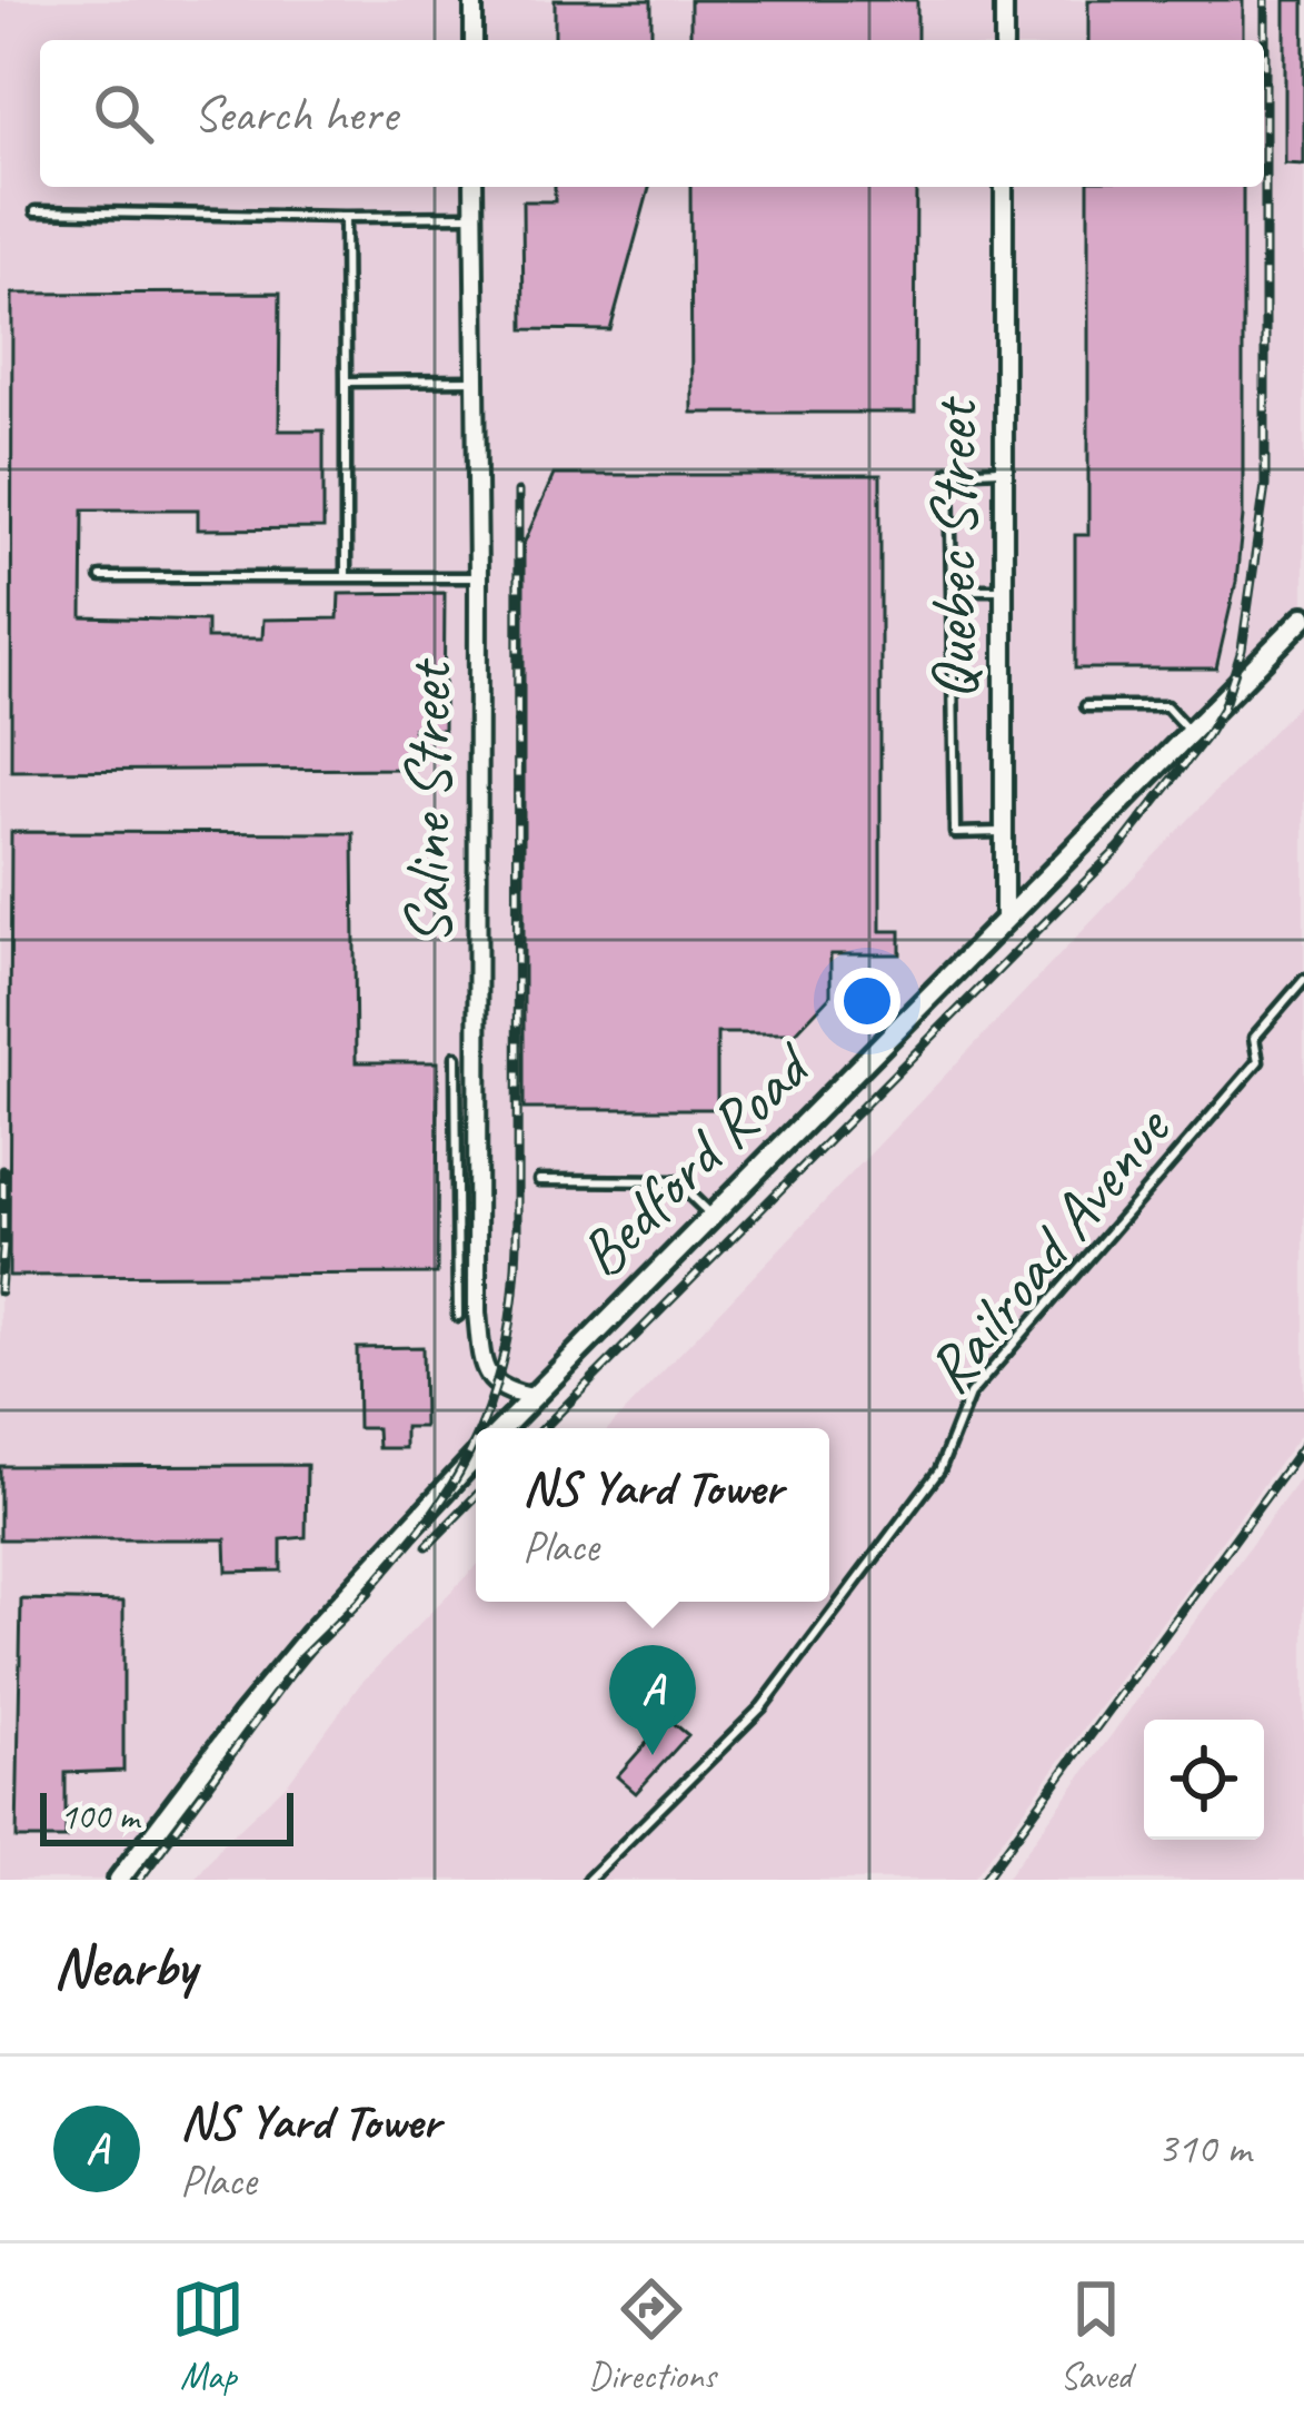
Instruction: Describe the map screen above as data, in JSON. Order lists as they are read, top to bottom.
{
  "streets": {
    "street": ["Quebec Street", "Saline Street", "Bedford Road"],
    "lane": ["Railroad Avenue"]
  },
  "crossings": [
    ["Quebec Street", "Bedford Road"],
    ["Saline Street", "Bedford Road"]
  ],
  "scale_bar": "100 m",
  "page": {
    "search": "Search here",
    "popup": ["NS Yard Tower", "Place"],
    "pins": "A",
    "scale": "100 m",
    "heading": "Nearby",
    "list": [
      {
        "mark": "A",
        "name": "NS Yard Tower",
        "note": "Place",
        "value": "310 m"
      }
    ],
    "nav": ["Map", "Directions", "Saved"]
  }
}
